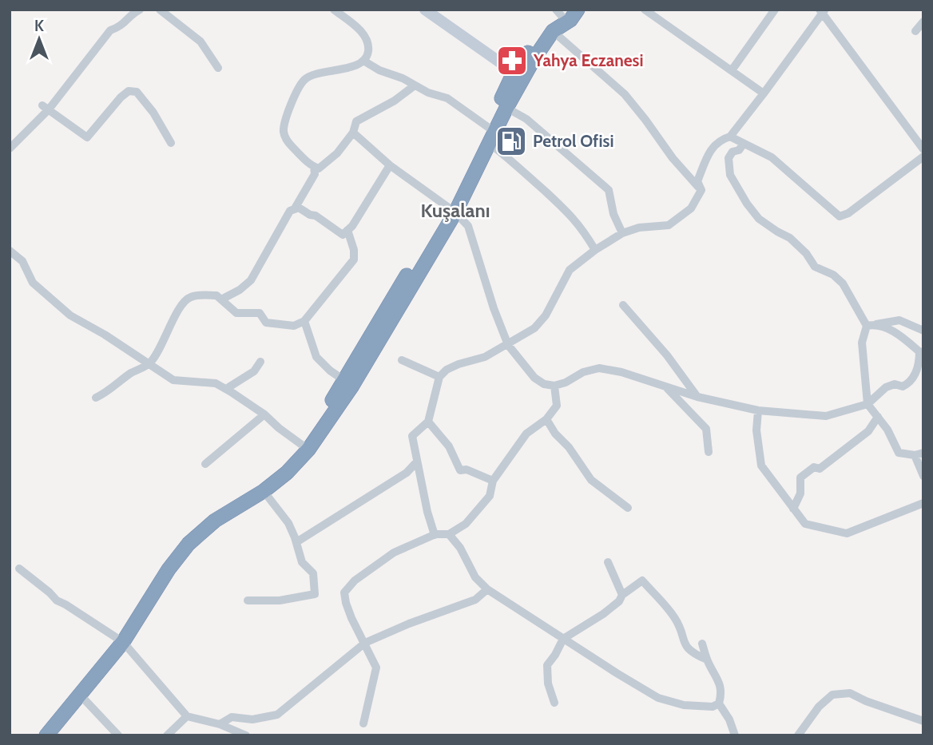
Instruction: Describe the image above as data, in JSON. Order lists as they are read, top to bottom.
{
  "districts": ["Kuşalanı"],
  "places": {
    "pharmacy": ["Yahya Eczanesi"],
    "fuel station": ["Petrol Ofisi"]
  },
  "north": "top"
}
